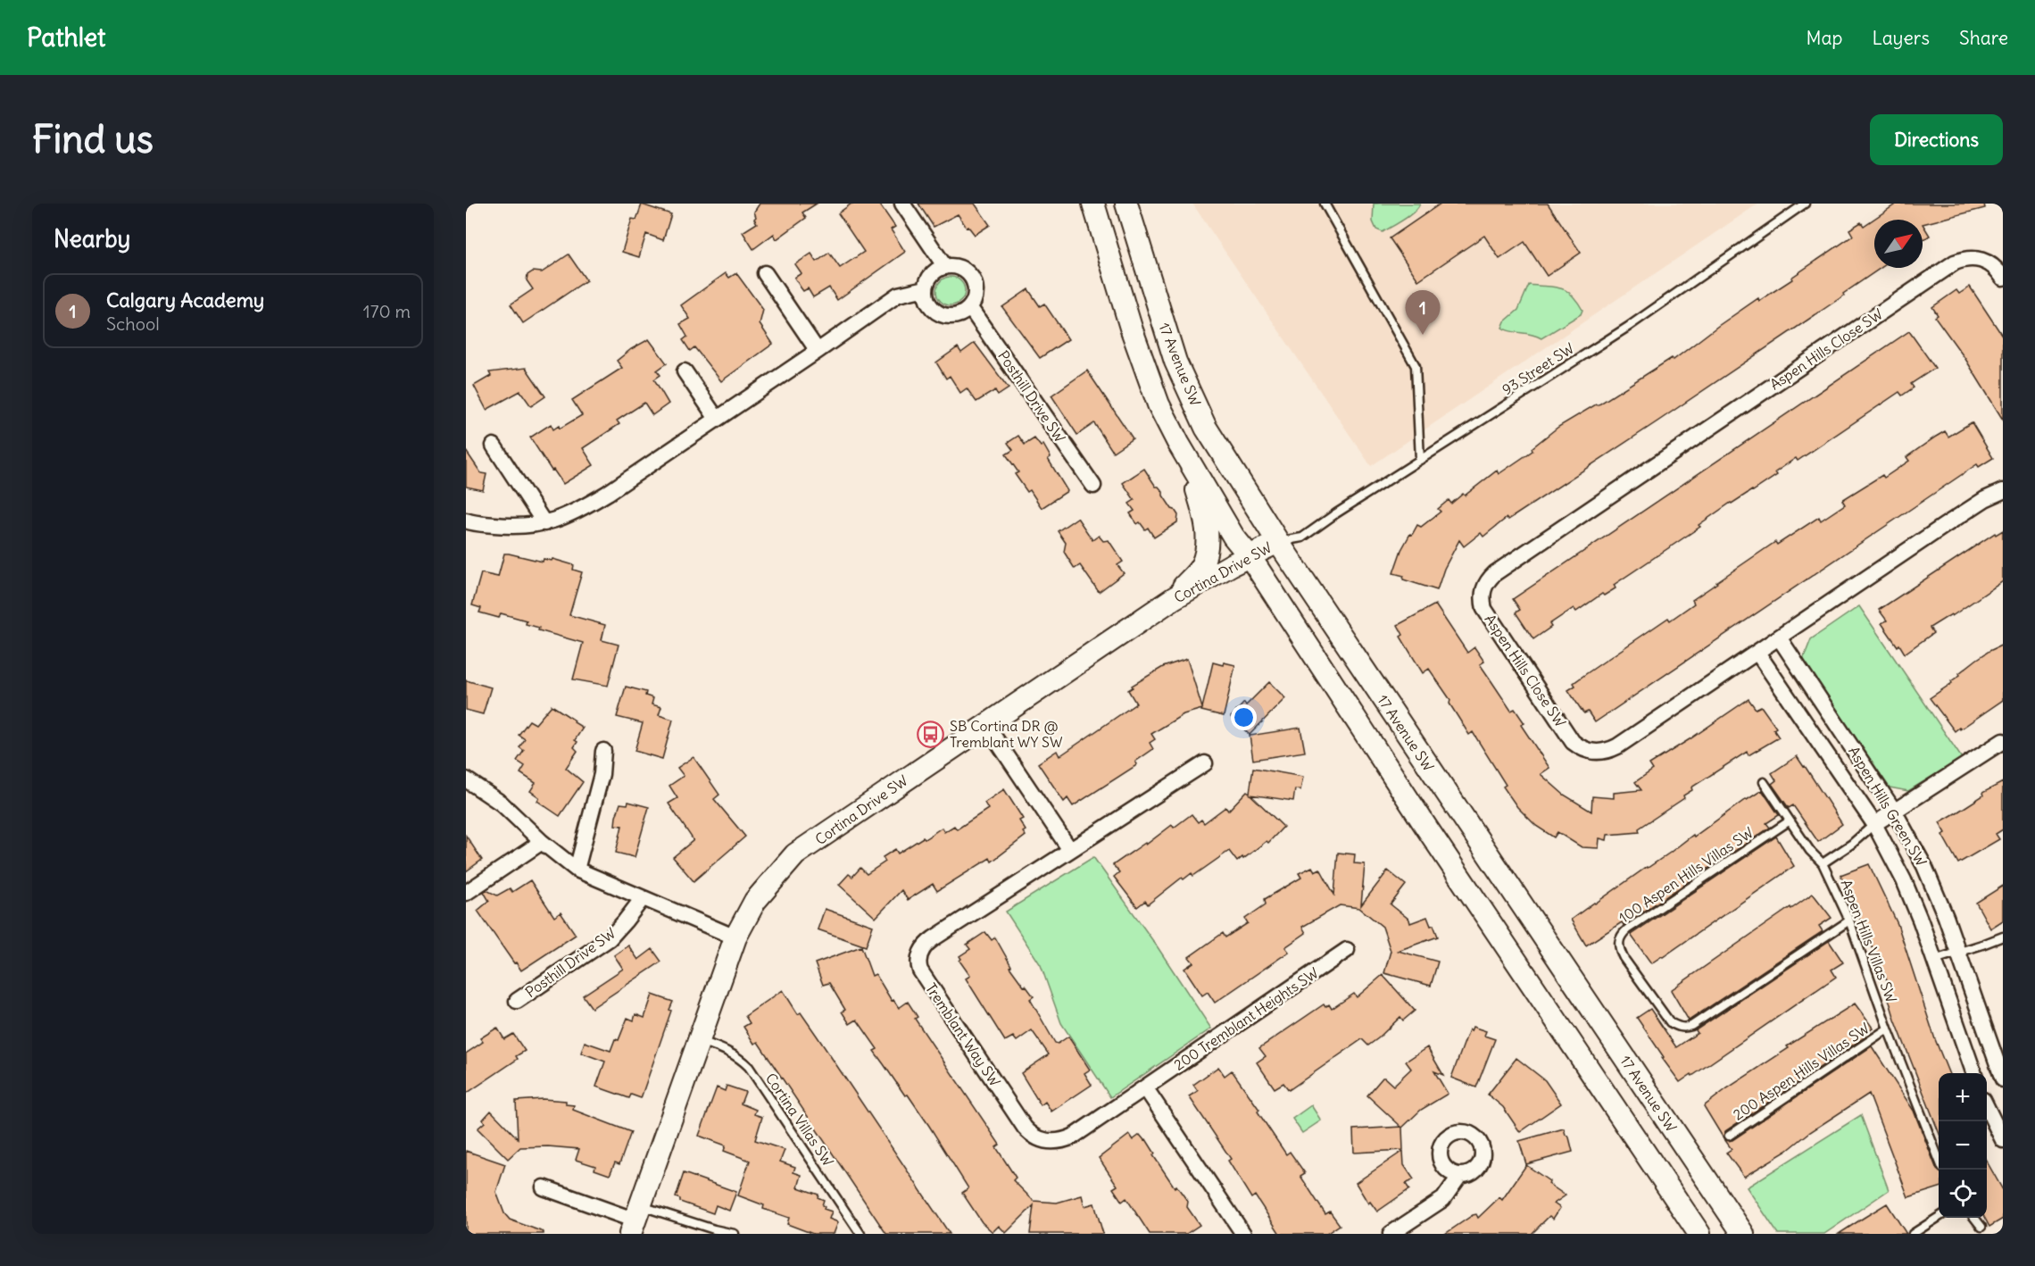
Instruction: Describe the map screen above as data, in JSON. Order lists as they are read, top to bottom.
{
  "streets": {
    "main road": ["17 Avenue SW", "Cortina Drive SW"],
    "street": [
      "Aspen Hills Close SW",
      "Posthill Drive SW",
      "Aspen Hills Green SW",
      "200 Tremblant Heights SW",
      "Tremblant Way SW"
    ],
    "lane": [
      "93 Street SW",
      "100 Aspen Hills Villas SW",
      "Aspen Hills Villas SW",
      "200 Aspen Hills Villas SW",
      "Cortina Villas SW"
    ]
  },
  "crossings": [
    ["Aspen Hills Close SW", "Aspen Hills Green SW"],
    ["17 Avenue SW", "93 Street SW"],
    ["17 Avenue SW", "Cortina Drive SW"],
    ["93 Street SW", "Cortina Drive SW"],
    ["Cortina Drive SW", "Cortina Villas SW"],
    ["100 Aspen Hills Villas SW", "Aspen Hills Villas SW"],
    ["Aspen Hills Villas SW", "200 Aspen Hills Villas SW"],
    ["200 Tremblant Heights SW", "Tremblant Way SW"]
  ],
  "places": {
    "bus stop": ["SB Cortina DR @ Tremblant WY SW"]
  },
  "north": "top right",
  "page": {
    "header": "Pathlet",
    "nav": ["Map", "Layers", "Share"],
    "buttons": "Directions",
    "title": "Find us",
    "heading": "Nearby",
    "list": [
      {
        "mark": "1",
        "name": "Calgary Academy",
        "note": "School",
        "value": "170 m"
      }
    ],
    "pins": "1",
    "map_buttons": ["+", "−"]
  }
}
